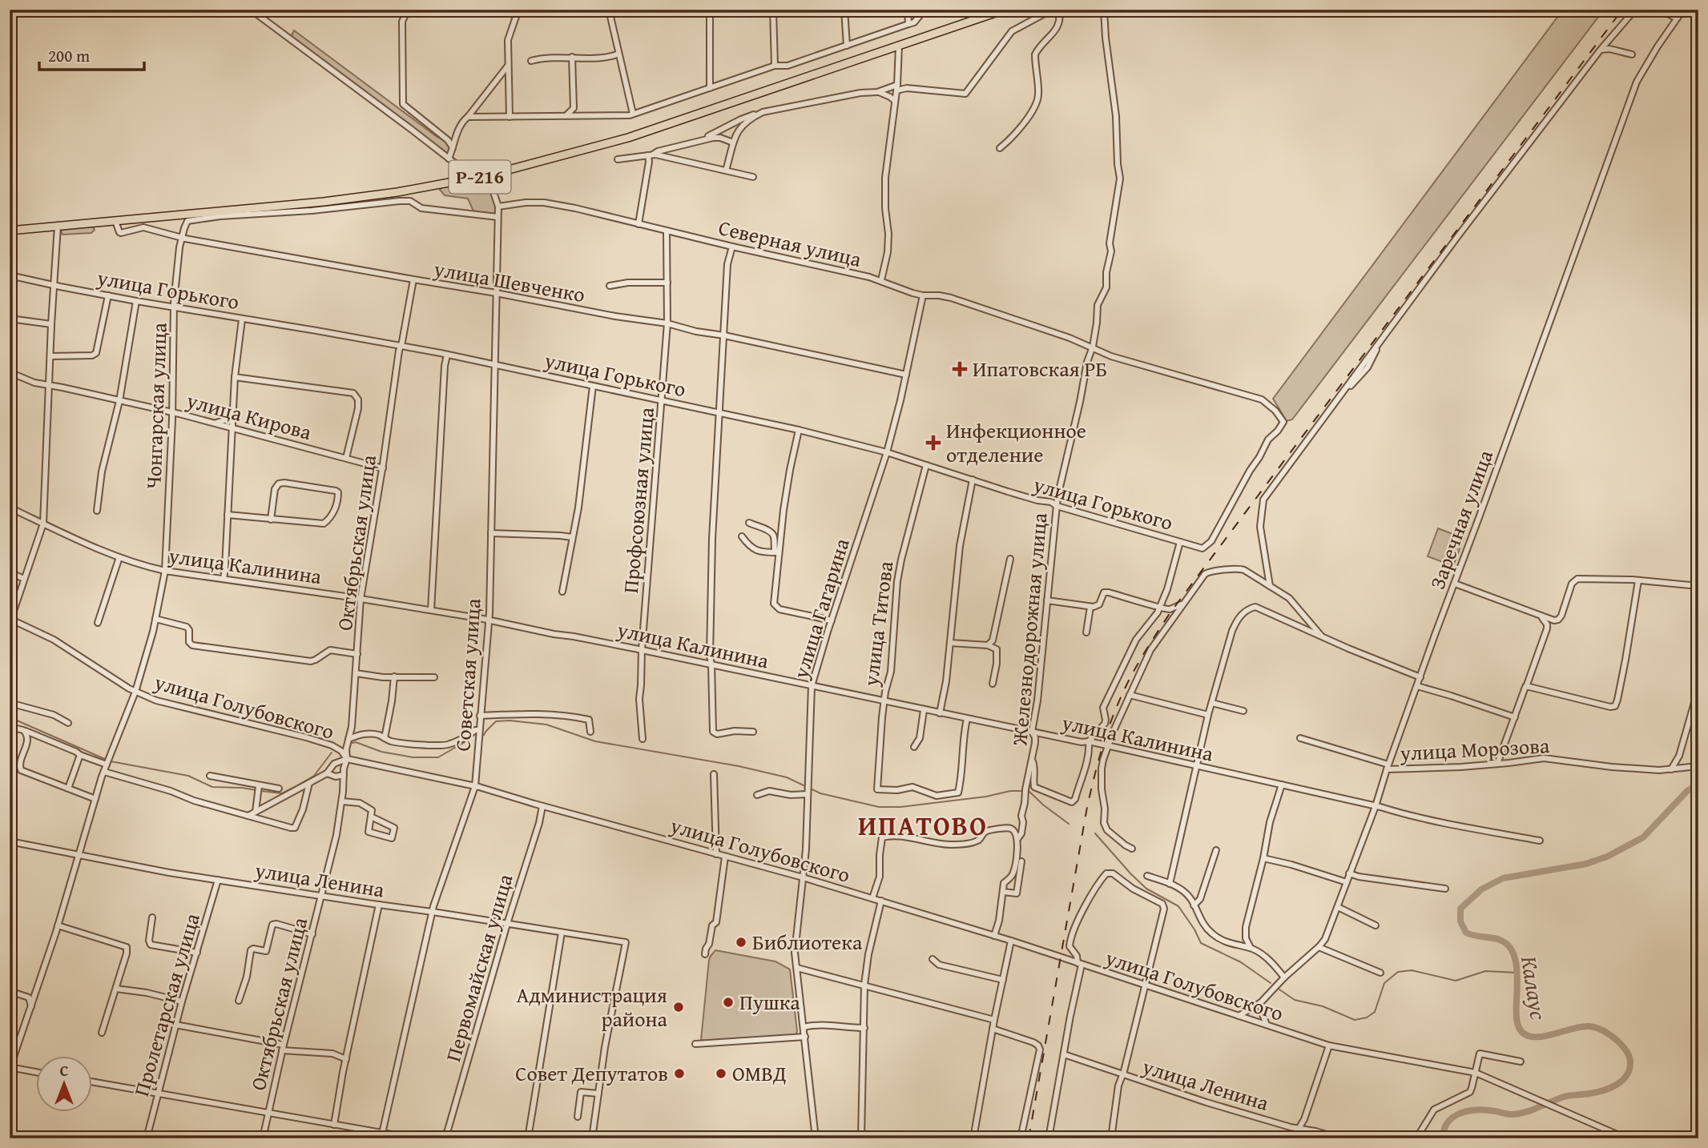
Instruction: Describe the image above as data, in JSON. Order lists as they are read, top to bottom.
{
  "streets": {
    "highway": ["Р-216"],
    "street": [
      "Северная улица",
      "улица Шевченко",
      "улица Горького",
      "Чонгарская улица",
      "улица Кирова",
      "Профсоюзная улица",
      "Заречная улица",
      "Октябрьская улица",
      "улица Калинина",
      "улица Гагарина",
      "улица Титова",
      "Железнодорожная улица",
      "Советская улица",
      "улица Голубовского",
      "улица Морозова",
      "улица Ленина",
      "Первомайская улица",
      "Пролетарская улица"
    ]
  },
  "crossings": [
    ["Р-216", "улица Шевченко"],
    ["Северная улица", "улица Горького"],
    ["Северная улица", "Профсоюзная улица"],
    ["Северная улица", "улица Гагарина"],
    ["Северная улица", "Железнодорожная улица"],
    ["Северная улица", "Советская улица"],
    ["улица Шевченко", "Чонгарская улица"],
    ["улица Шевченко", "Профсоюзная улица"],
    ["улица Шевченко", "Октябрьская улица"],
    ["улица Шевченко", "улица Гагарина"],
    ["улица Шевченко", "Советская улица"],
    ["улица Горького", "Чонгарская улица"],
    ["улица Горького", "Профсоюзная улица"],
    ["улица Горького", "Октябрьская улица"],
    ["улица Горького", "улица Гагарина"],
    ["улица Горького", "улица Титова"],
    ["улица Горького", "Железнодорожная улица"],
    ["улица Горького", "Советская улица"],
    ["Чонгарская улица", "улица Кирова"],
    ["Чонгарская улица", "улица Калинина"],
    ["Чонгарская улица", "Советская улица"],
    ["Чонгарская улица", "улица Голубовского"],
    ["улица Кирова", "Октябрьская улица"],
    ["Профсоюзная улица", "улица Калинина"],
    ["Заречная улица", "улица Калинина"],
    ["Заречная улица", "улица Голубовского"],
    ["Заречная улица", "улица Морозова"],
    ["Октябрьская улица", "улица Калинина"],
    ["Октябрьская улица", "улица Голубовского"],
    ["Октябрьская улица", "улица Ленина"],
    ["улица Калинина", "улица Гагарина"],
    ["улица Калинина", "улица Титова"],
    ["улица Калинина", "Железнодорожная улица"],
    ["улица Калинина", "Советская улица"],
    ["улица Гагарина", "улица Голубовского"],
    ["Советская улица", "улица Голубовского"],
    ["Советская улица", "улица Ленина"],
    ["улица Голубовского", "Первомайская улица"],
    ["улица Ленина", "Первомайская улица"],
    ["улица Ленина", "Пролетарская улица"]
  ],
  "districts": ["ИПАТОВО"],
  "water": ["Калаус"],
  "places": {
    "health": ["Ипатовская РБ", "Инфекционное отделение"],
    "other": [
      "Библиотека",
      "Пушка",
      "Администрация района",
      "Совет Депутатов",
      "ОМВД"
    ]
  },
  "scale_bar": "200 m",
  "north": "top"
}
